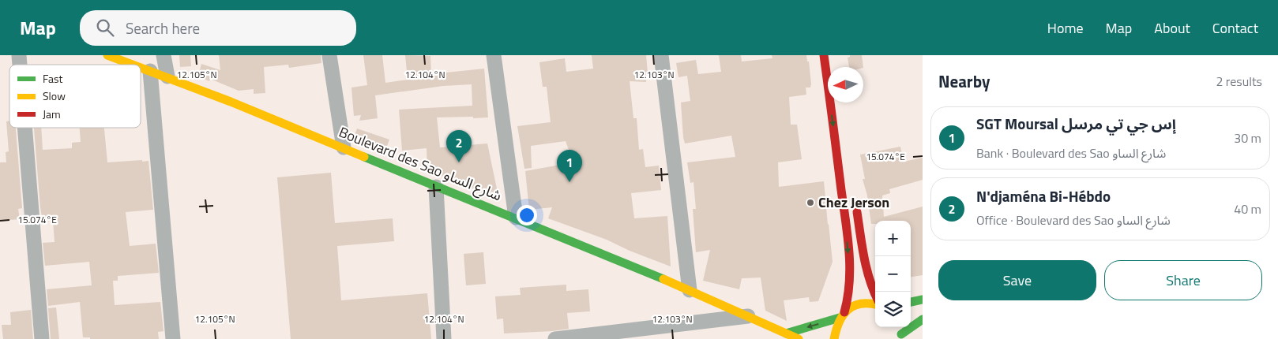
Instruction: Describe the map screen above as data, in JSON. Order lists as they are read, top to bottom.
{
  "streets": {
    "street": ["Boulevard des Sao شارع الساو"]
  },
  "places": ["Chez Jerson"],
  "legend": ["Fast", "Slow", "Jam"],
  "north": "left",
  "page": {
    "header": "Map",
    "search": "Search here",
    "nav": [
      "Home",
      "Map",
      "About",
      "Contact"
    ],
    "heading": ["Nearby", "2 results"],
    "list": [
      {
        "mark": "1",
        "name": "SGT Moursal إس جي تي مرسل",
        "note": "Bank · Boulevard des Sao شارع الساو",
        "value": "30 m"
      },
      {
        "mark": "2",
        "name": "N'djaména Bi-Hébdo",
        "note": "Office · Boulevard des Sao شارع الساو",
        "value": "40 m"
      }
    ],
    "pins": ["2", "1"],
    "map_buttons": ["+", "−"],
    "buttons": ["Save", "Share"]
  },
  "coordinates": [
    "12.105°N",
    "12.104°N",
    "12.103°N",
    "15.074°E"
  ]
}
